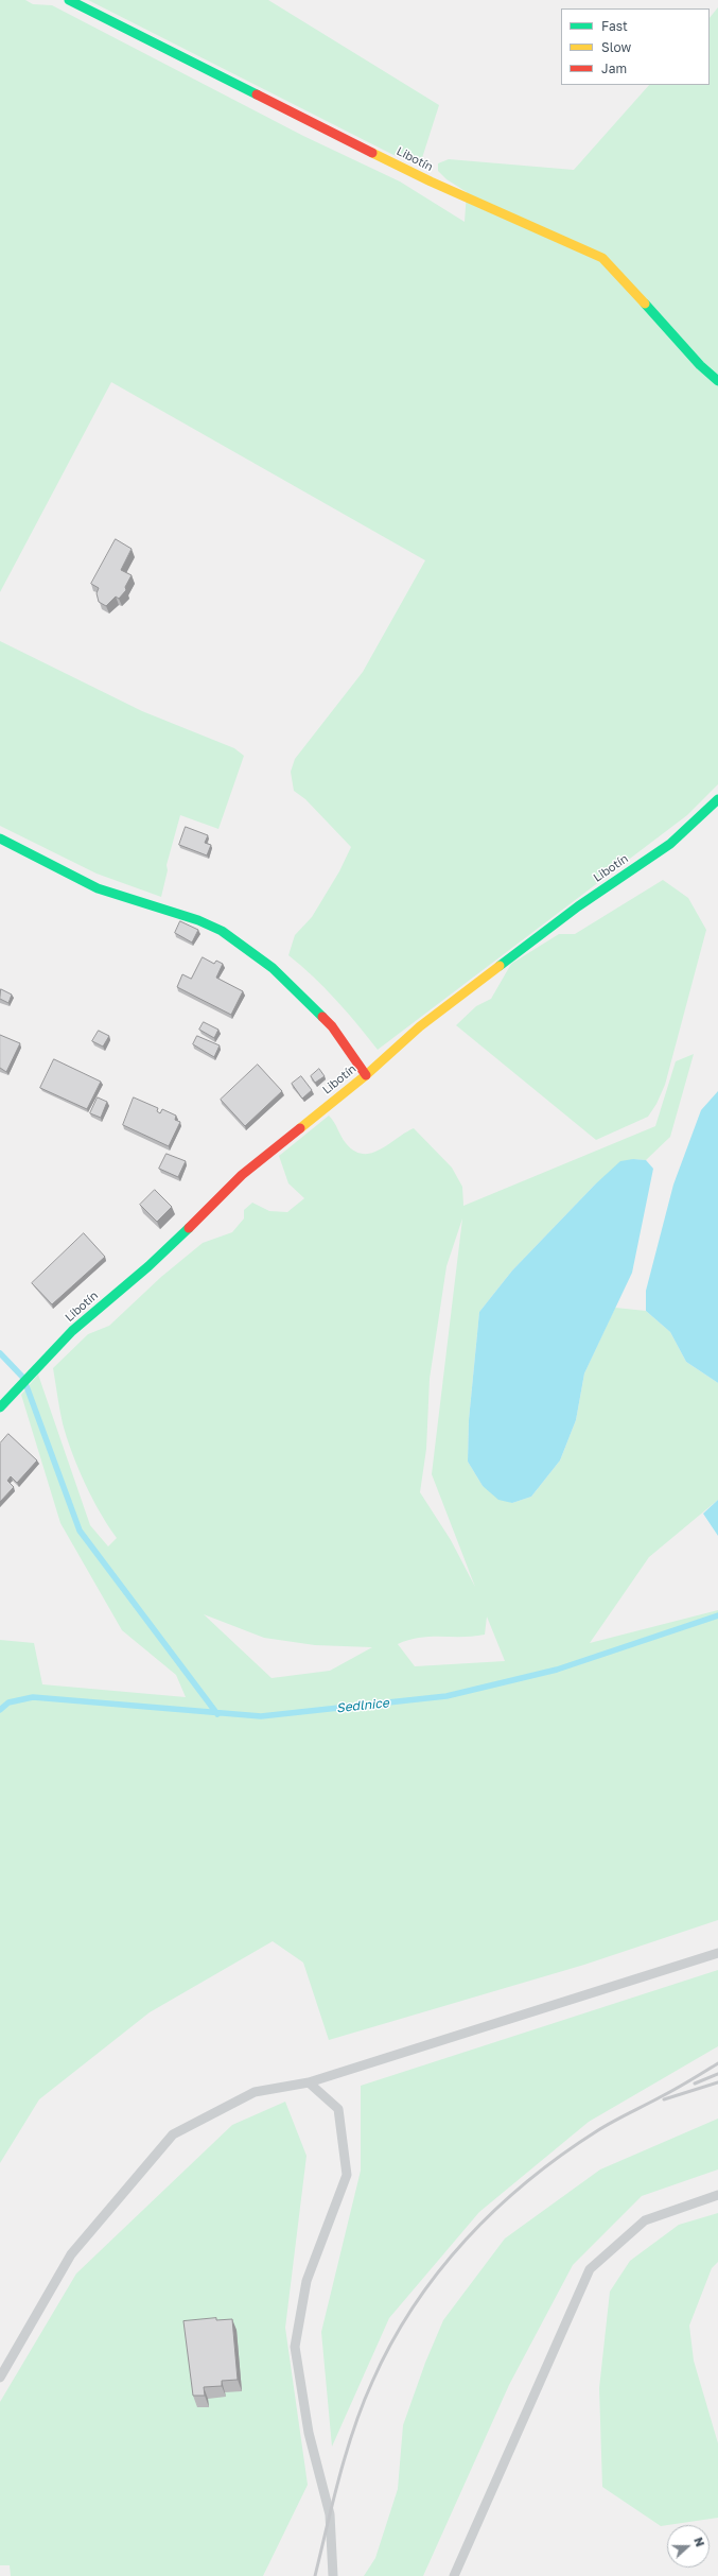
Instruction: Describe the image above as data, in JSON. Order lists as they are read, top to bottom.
{
  "streets": {
    "street": ["Libotín"]
  },
  "water": ["Sedlnice"],
  "legend": ["Fast", "Slow", "Jam"],
  "north": "right"
}
